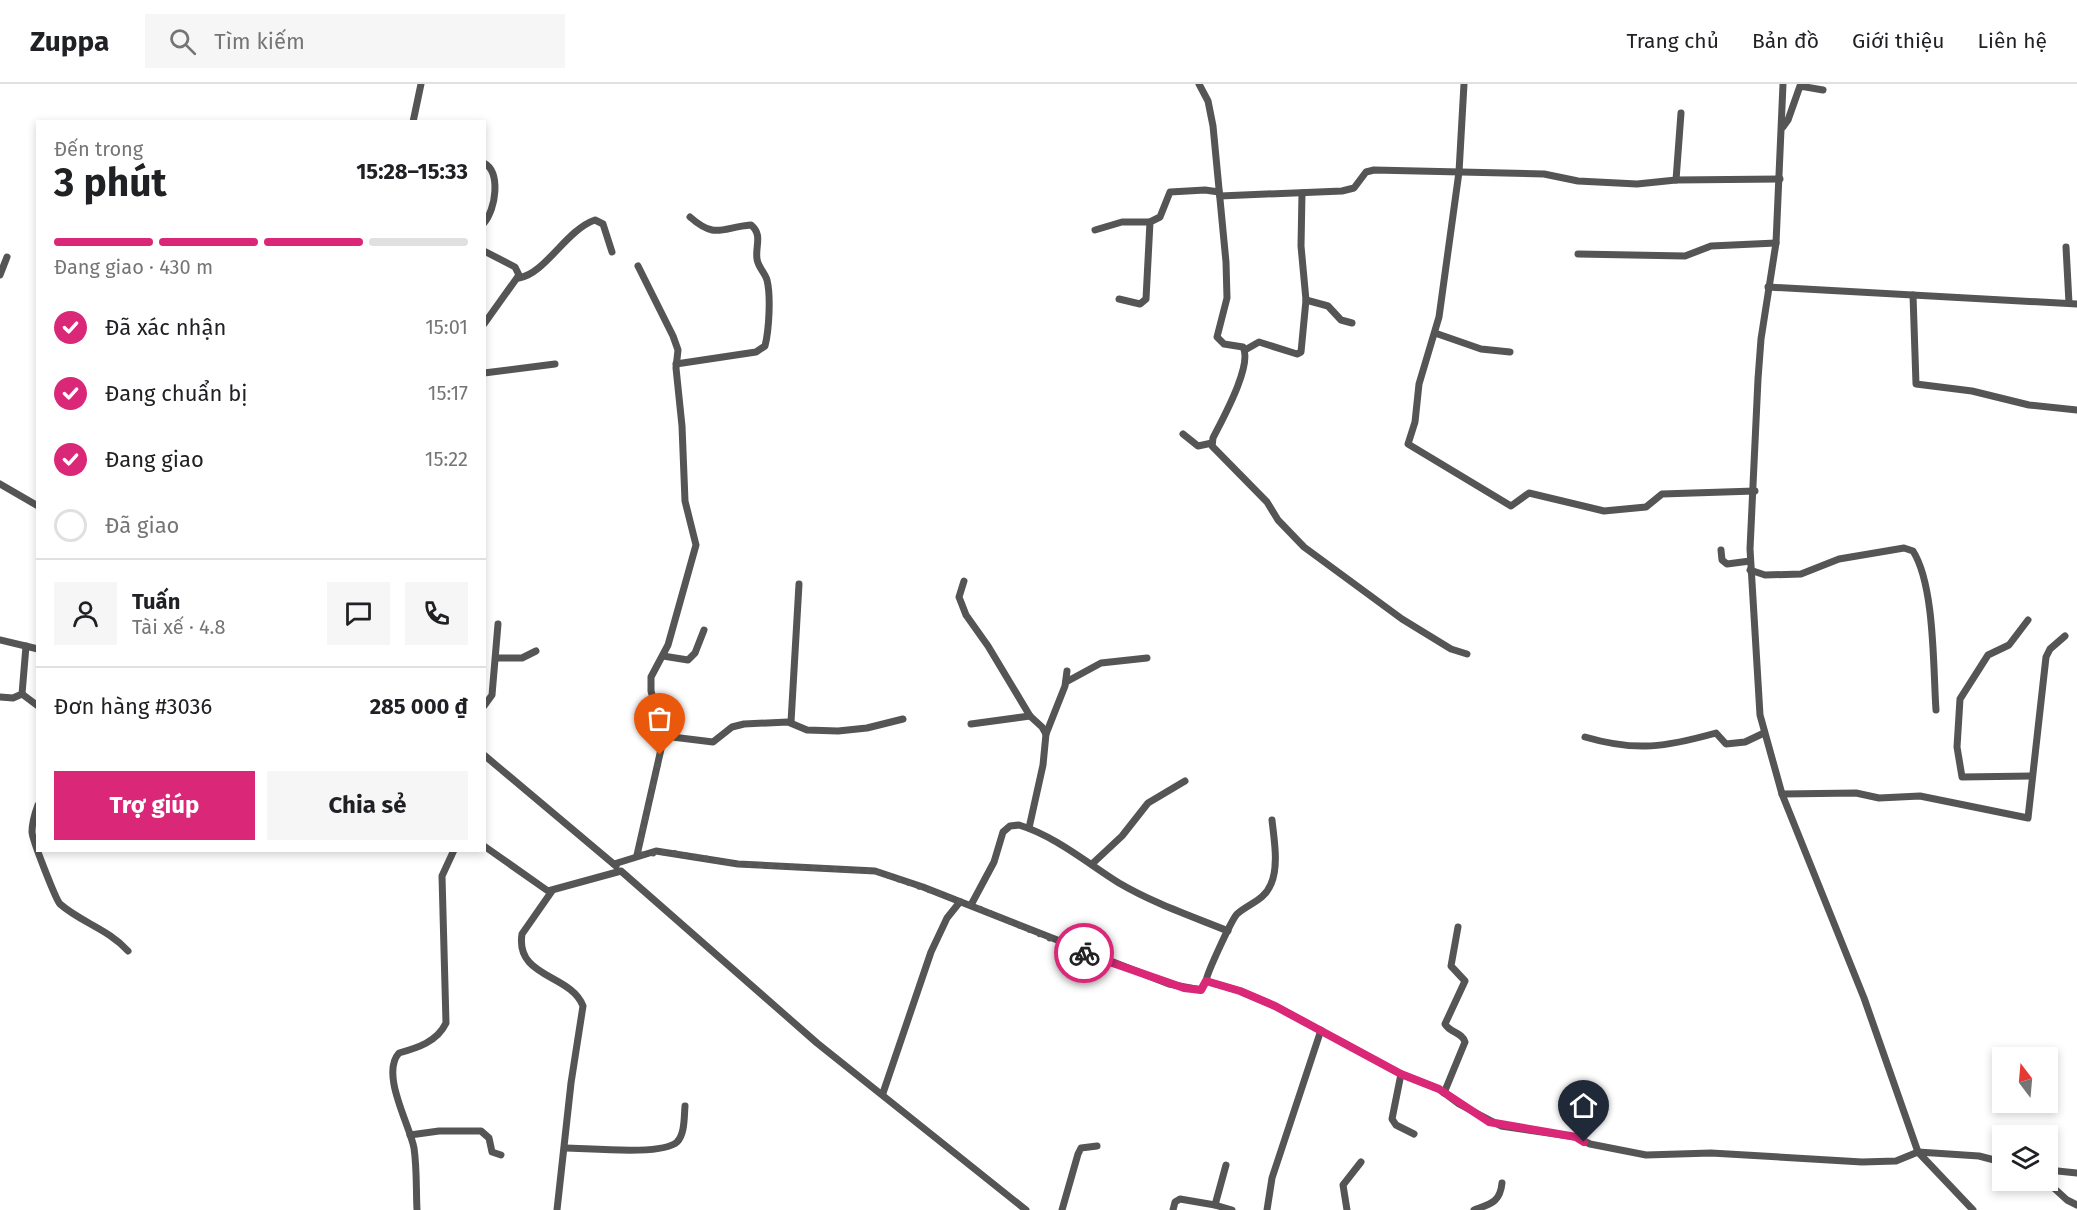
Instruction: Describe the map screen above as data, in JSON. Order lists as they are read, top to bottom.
{
  "north": "top",
  "page": {
    "header": "Zuppa",
    "search": "Tìm kiếm",
    "nav": [
      "Trang chủ",
      "Bản đồ",
      "Giới thiệu",
      "Liên hệ"
    ],
    "heading": ["3 phút", "Đến trong", "15:28–15:33"],
    "panel": [
      "Tuấn",
      "Tài xế · 4.8",
      "Đơn hàng #3036",
      "285 000 ₫"
    ],
    "bar": "Đang giao · 430 m",
    "list": [
      ["Đã xác nhận", "15:01"],
      ["Đang chuẩn bị", "15:17"],
      ["Đang giao", "15:22"],
      "Đã giao"
    ],
    "buttons": ["Trợ giúp", "Chia sẻ"]
  }
}
